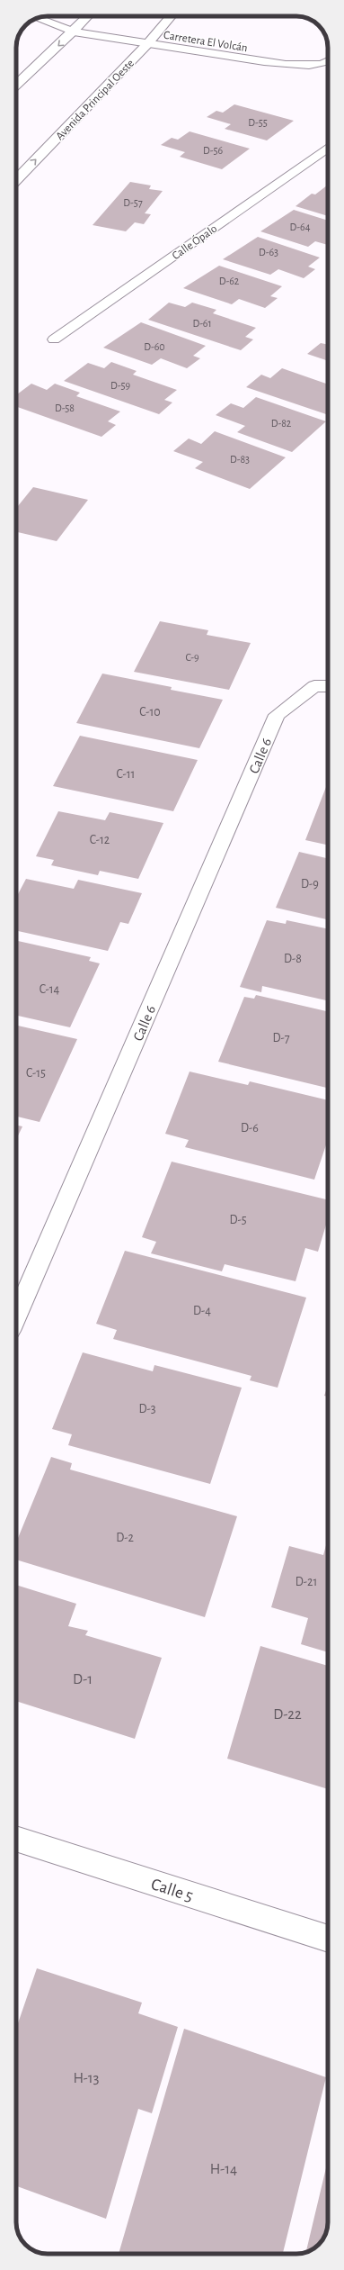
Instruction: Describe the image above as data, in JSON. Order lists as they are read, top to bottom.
{
  "streets": {
    "street": [
      "Carretera El Volcán",
      "Avenida Principal Oeste",
      "Calle Ópalo",
      "Calle 6",
      "Calle 5"
    ]
  },
  "crossings": [
    ["Carretera El Volcán", "Avenida Principal Oeste"]
  ],
  "house_numbers": [
    "D-55",
    "D-56",
    "D-57",
    "D-64",
    "D-63",
    "D-62",
    "D-61",
    "D-60",
    "D-59",
    "D-58",
    "D-82",
    "D-83",
    "C-9",
    "C-10",
    "C-11",
    "C-12",
    "D-9",
    "D-8",
    "C-14",
    "D-7",
    "C-15",
    "D-6",
    "D-5",
    "D-4",
    "D-3",
    "D-2",
    "D-21",
    "D-1",
    "D-22",
    "H-13",
    "H-14"
  ]
}
